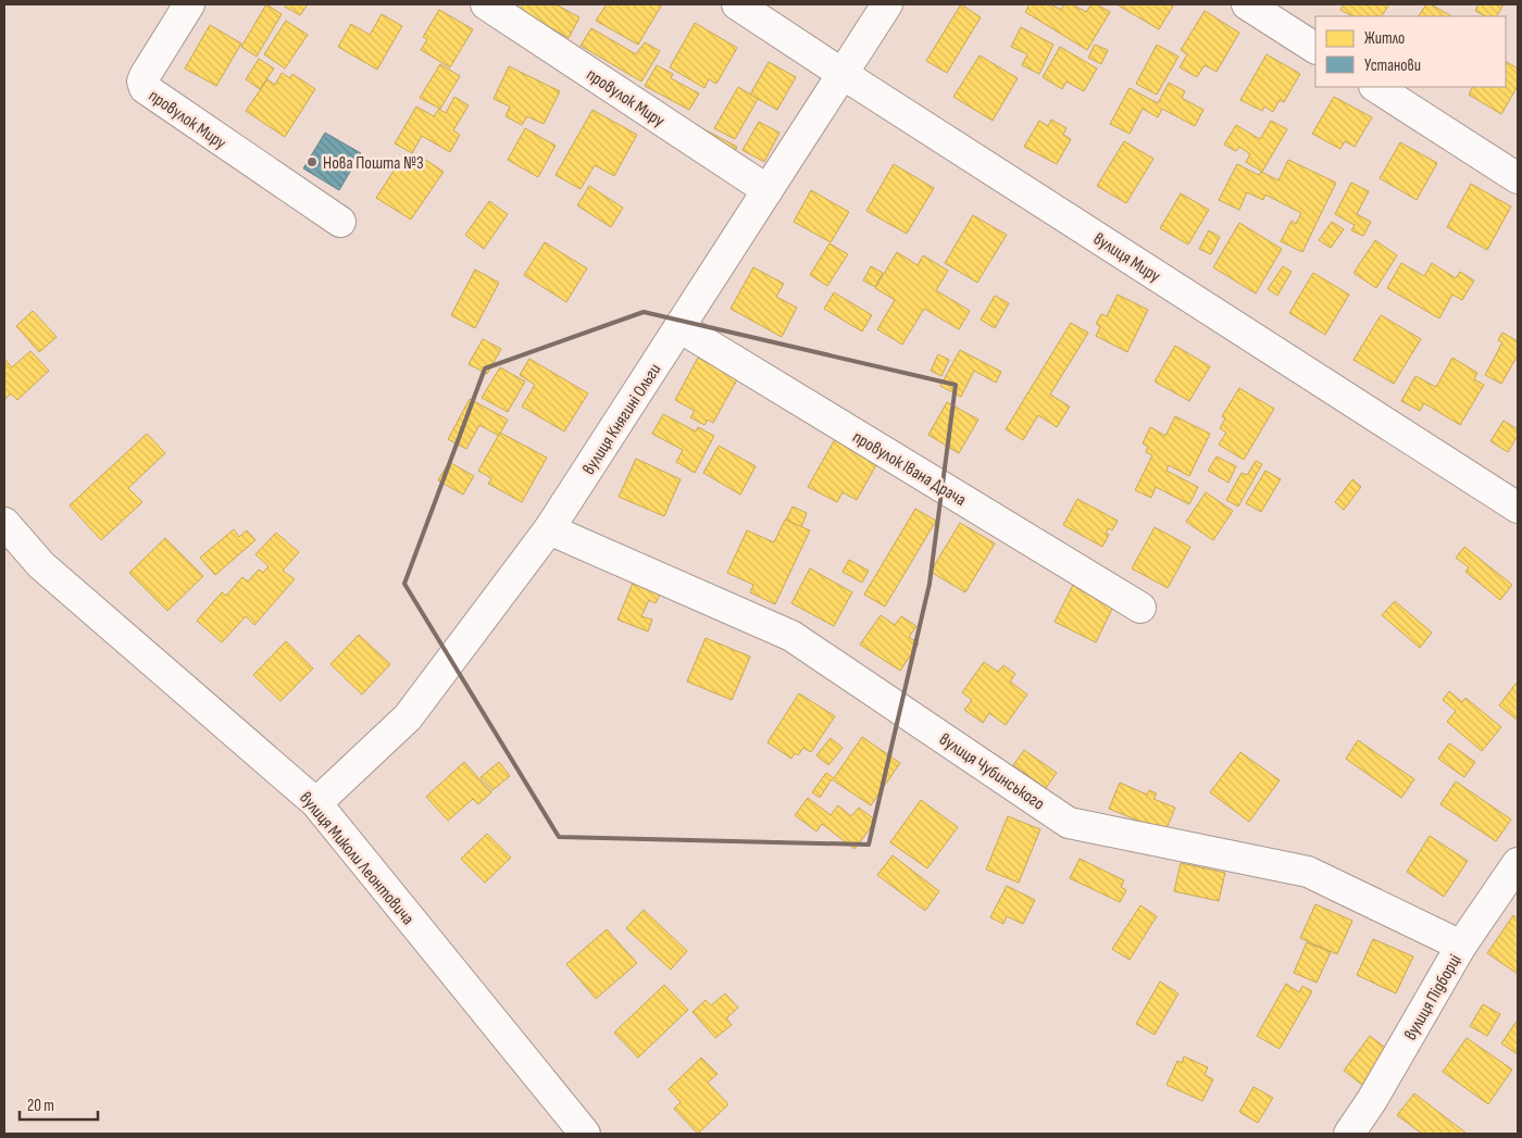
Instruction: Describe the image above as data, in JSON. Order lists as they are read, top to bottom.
{
  "streets": {
    "street": [
      "провулок Миру",
      "вулиця Миру",
      "вулиця Княгині Ольги",
      "провулок Івана Драча",
      "вулиця Чубинського",
      "вулиця Миколи Леонтовича",
      "вулиця Підборці"
    ]
  },
  "crossings": [
    ["провулок Миру", "вулиця Княгині Ольги"],
    ["вулиця Миру", "вулиця Княгині Ольги"],
    ["вулиця Княгині Ольги", "провулок Івана Драча"],
    ["вулиця Княгині Ольги", "вулиця Чубинського"],
    ["вулиця Княгині Ольги", "вулиця Миколи Леонтовича"],
    ["вулиця Чубинського", "вулиця Підборці"]
  ],
  "places": ["Нова Пошта №3"],
  "legend": ["Житло", "Установи"],
  "scale_bar": "20 m"
}
